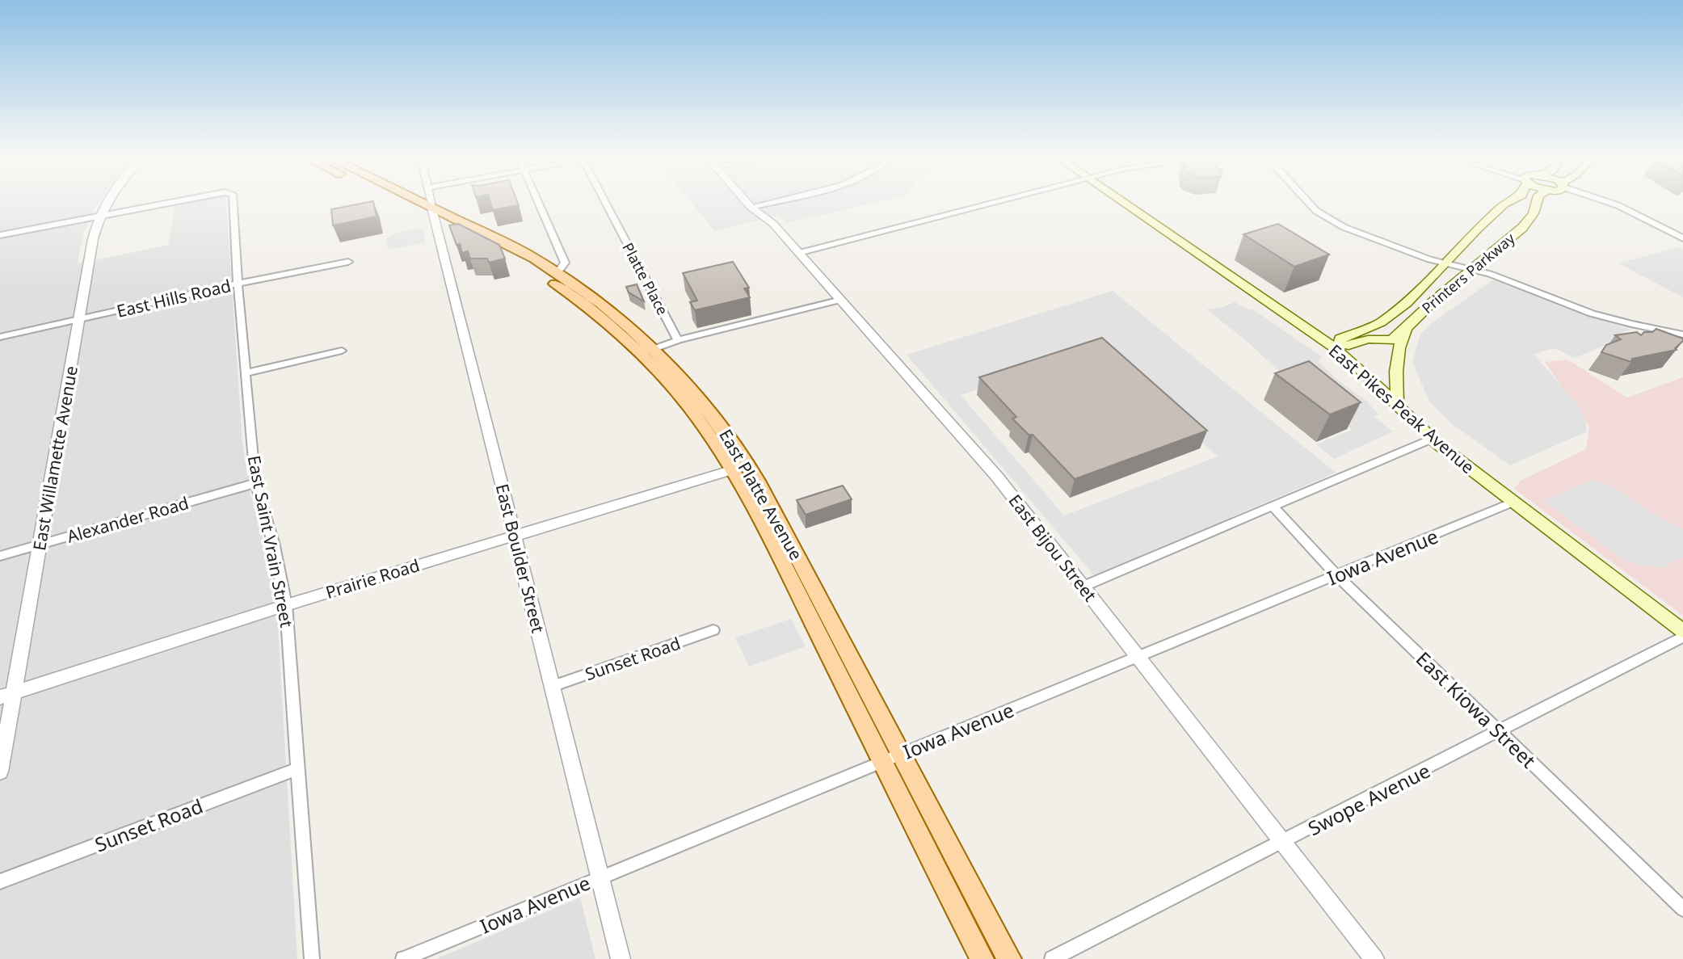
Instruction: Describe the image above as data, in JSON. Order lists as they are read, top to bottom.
{
  "streets": {
    "main road": ["Printers Parkway", "East Pikes Peak Avenue", "East Platte Avenue"],
    "street": [
      "Platte Place",
      "East Hills Road",
      "East Willamette Avenue",
      "Alexander Road",
      "East Saint Vrain Street",
      "East Bijou Street",
      "Iowa Avenue",
      "East Boulder Street",
      "Prairie Road",
      "Sunset Road",
      "East Kiowa Street",
      "Swope Avenue"
    ]
  },
  "crossings": [
    ["Printers Parkway", "East Pikes Peak Avenue"],
    ["East Hills Road", "East Willamette Avenue"],
    ["East Hills Road", "East Saint Vrain Street"],
    ["East Pikes Peak Avenue", "Iowa Avenue"],
    ["East Willamette Avenue", "Alexander Road"],
    ["East Willamette Avenue", "Prairie Road"],
    ["East Platte Avenue", "Iowa Avenue"],
    ["East Platte Avenue", "East Boulder Street"],
    ["East Platte Avenue", "Prairie Road"],
    ["Alexander Road", "East Saint Vrain Street"],
    ["East Saint Vrain Street", "Prairie Road"],
    ["East Saint Vrain Street", "Sunset Road"],
    ["East Bijou Street", "Iowa Avenue"],
    ["East Bijou Street", "Swope Avenue"],
    ["Iowa Avenue", "East Boulder Street"],
    ["Iowa Avenue", "East Kiowa Street"],
    ["East Boulder Street", "Prairie Road"],
    ["East Boulder Street", "Sunset Road"],
    ["East Kiowa Street", "Swope Avenue"]
  ]
}
